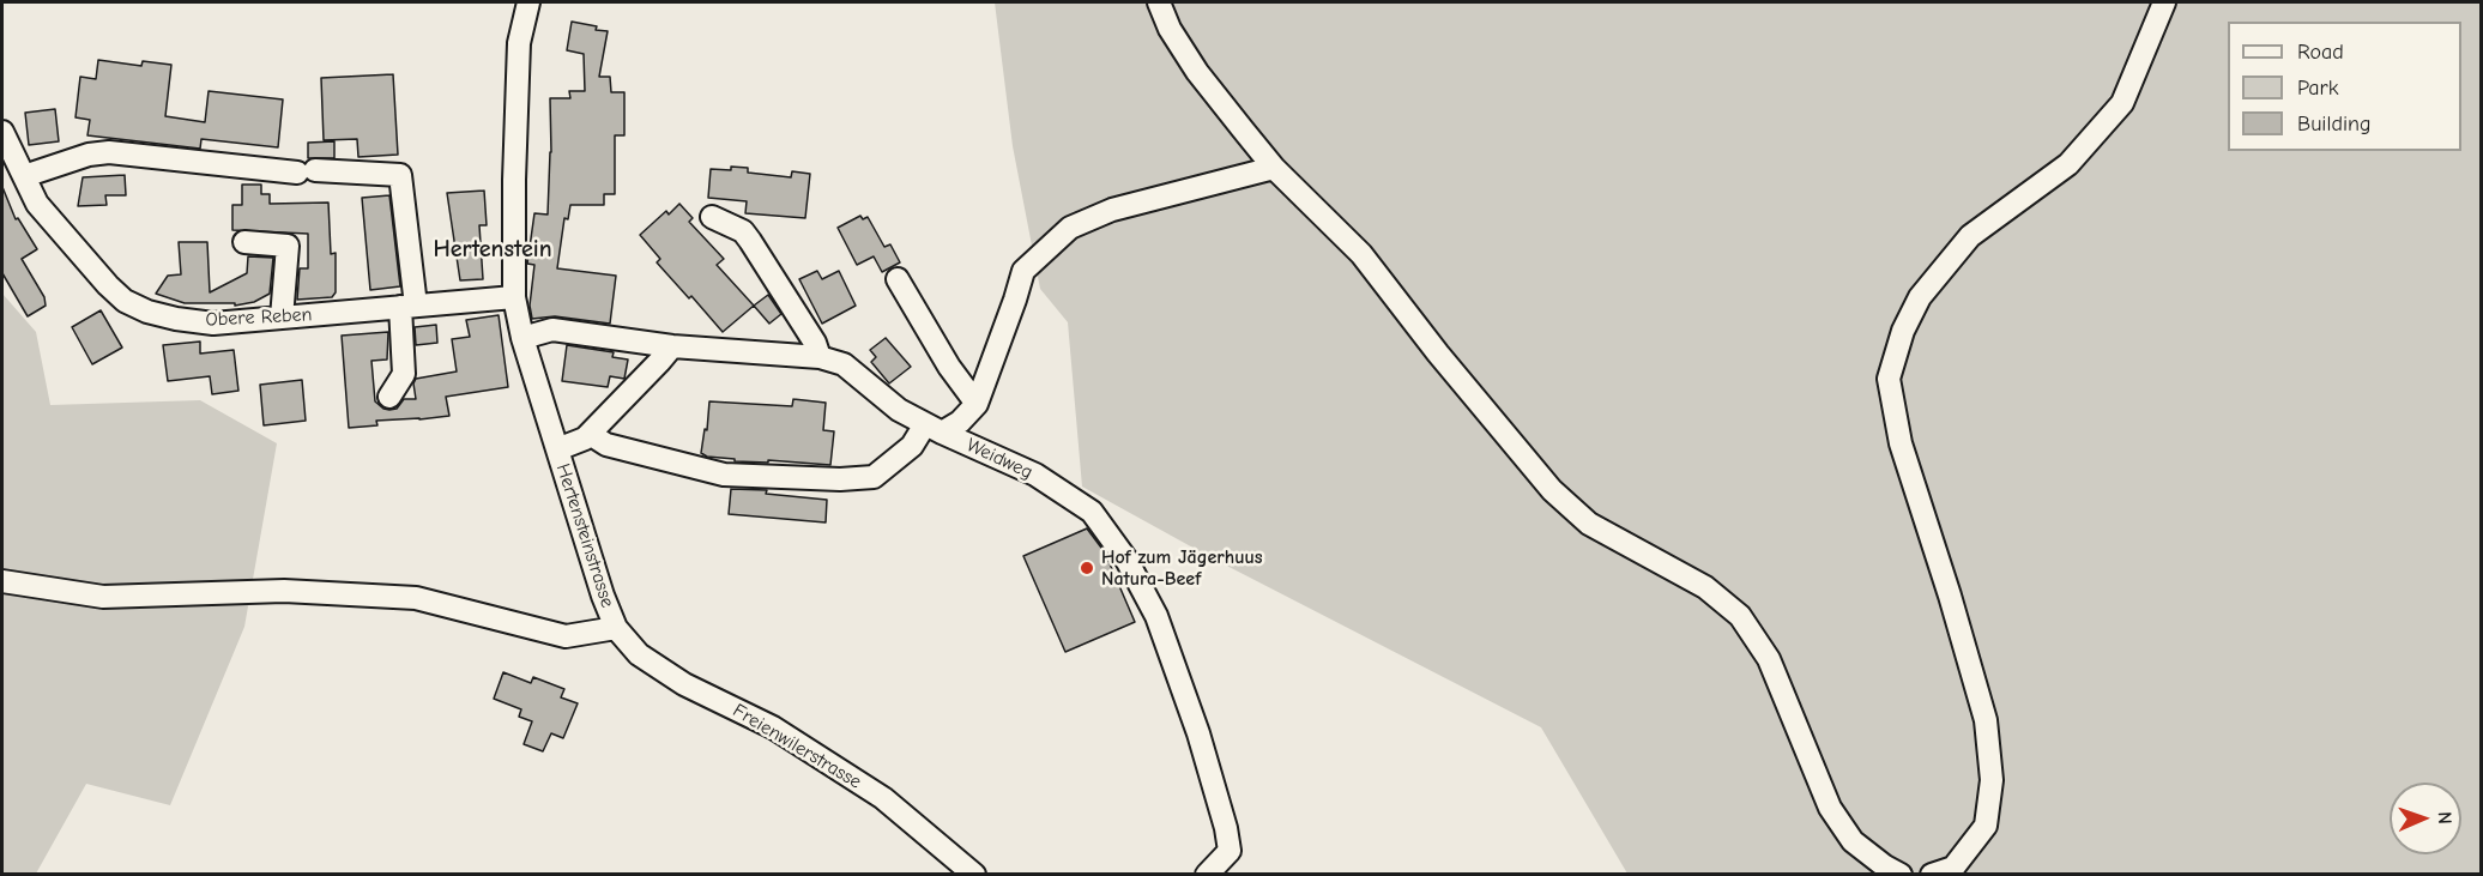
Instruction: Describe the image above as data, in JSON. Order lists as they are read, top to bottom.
{
  "streets": {
    "street": [
      "Obere Reben",
      "Weidweg",
      "Hertensteinstrasse",
      "Freienwilerstrasse"
    ]
  },
  "crossings": [
    ["Obere Reben", "Hertensteinstrasse"],
    ["Weidweg", "Hertensteinstrasse"],
    ["Hertensteinstrasse", "Freienwilerstrasse"]
  ],
  "districts": ["Hertenstein"],
  "places": ["Hof zum Jägerhuus Natura-Beef"],
  "legend": ["Road", "Park", "Building"],
  "north": "right"
}
